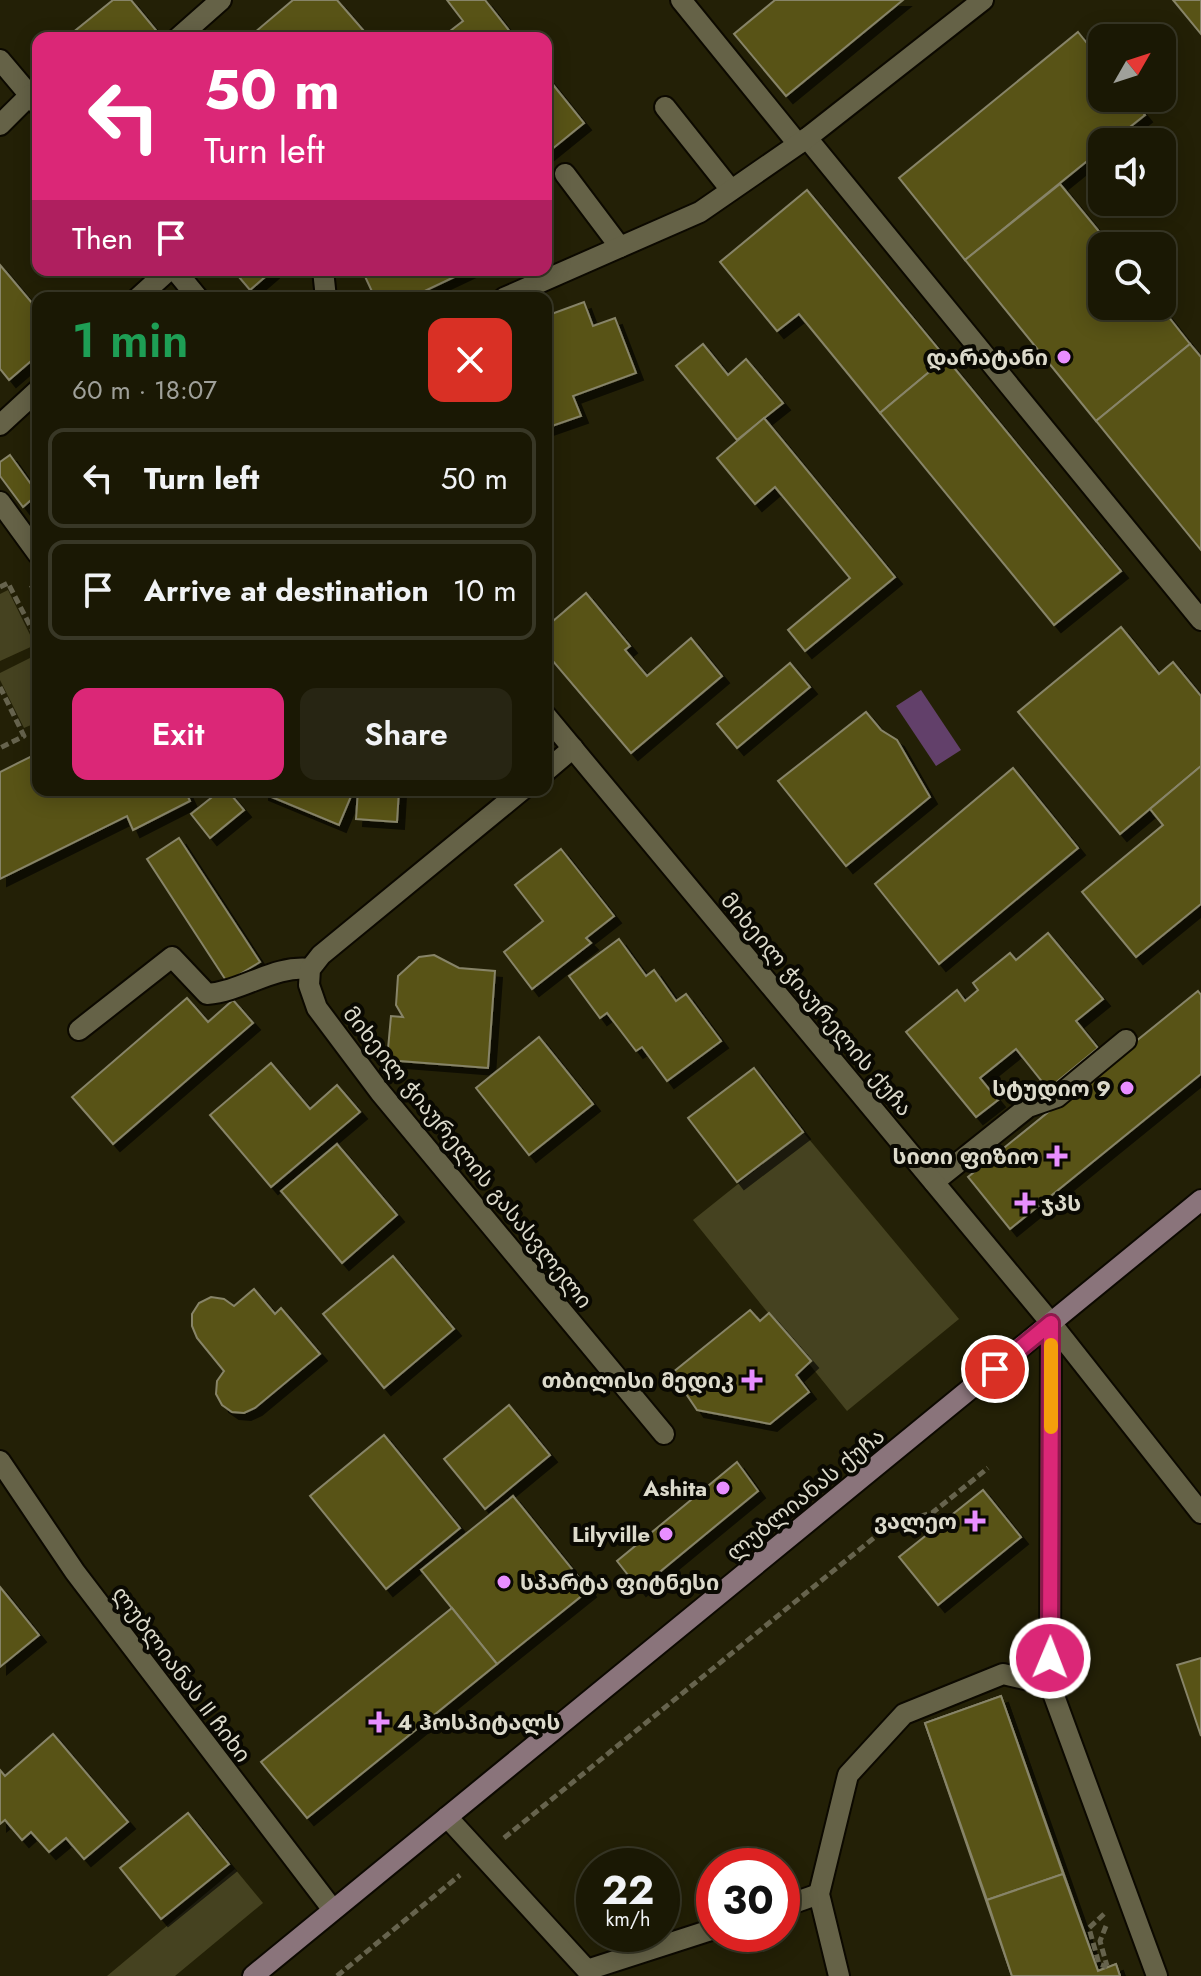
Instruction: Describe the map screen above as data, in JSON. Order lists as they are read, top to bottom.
{
  "streets": {
    "street": [
      "მიხეილ ჭიაურელის ქუჩა",
      "მიხეილ ჭიაურელის გასასვლელი",
      "ლუბლიანას ქუჩა",
      "ლუბლიანას II ჩიხი"
    ]
  },
  "crossings": [
    ["მიხეილ ჭიაურელის ქუჩა", "ლუბლიანას ქუჩა"],
    ["ლუბლიანას ქუჩა", "ლუბლიანას II ჩიხი"]
  ],
  "places": {
    "other": [
      "დარატანი",
      "სტუდიო 9",
      "Ashita",
      "Lilyville",
      "სპარტა ფიტნესი"
    ],
    "health": [
      "სითი ფიზიო",
      "ჯპს",
      "თბილისი მედიკ",
      "ვალეო",
      "4 ჰოსპიტალს"
    ]
  },
  "north": "top right",
  "page": {
    "turn": ["50 m", "Turn left"],
    "then": "Then",
    "heading": ["1 min", "60 m · 18:07"],
    "list": [
      {
        "name": "Turn left",
        "value": "50 m"
      },
      {
        "name": "Arrive at destination",
        "value": "10 m"
      }
    ],
    "buttons": ["Exit", "Share"],
    "speed": "22 km/h",
    "limit": "30"
  }
}
